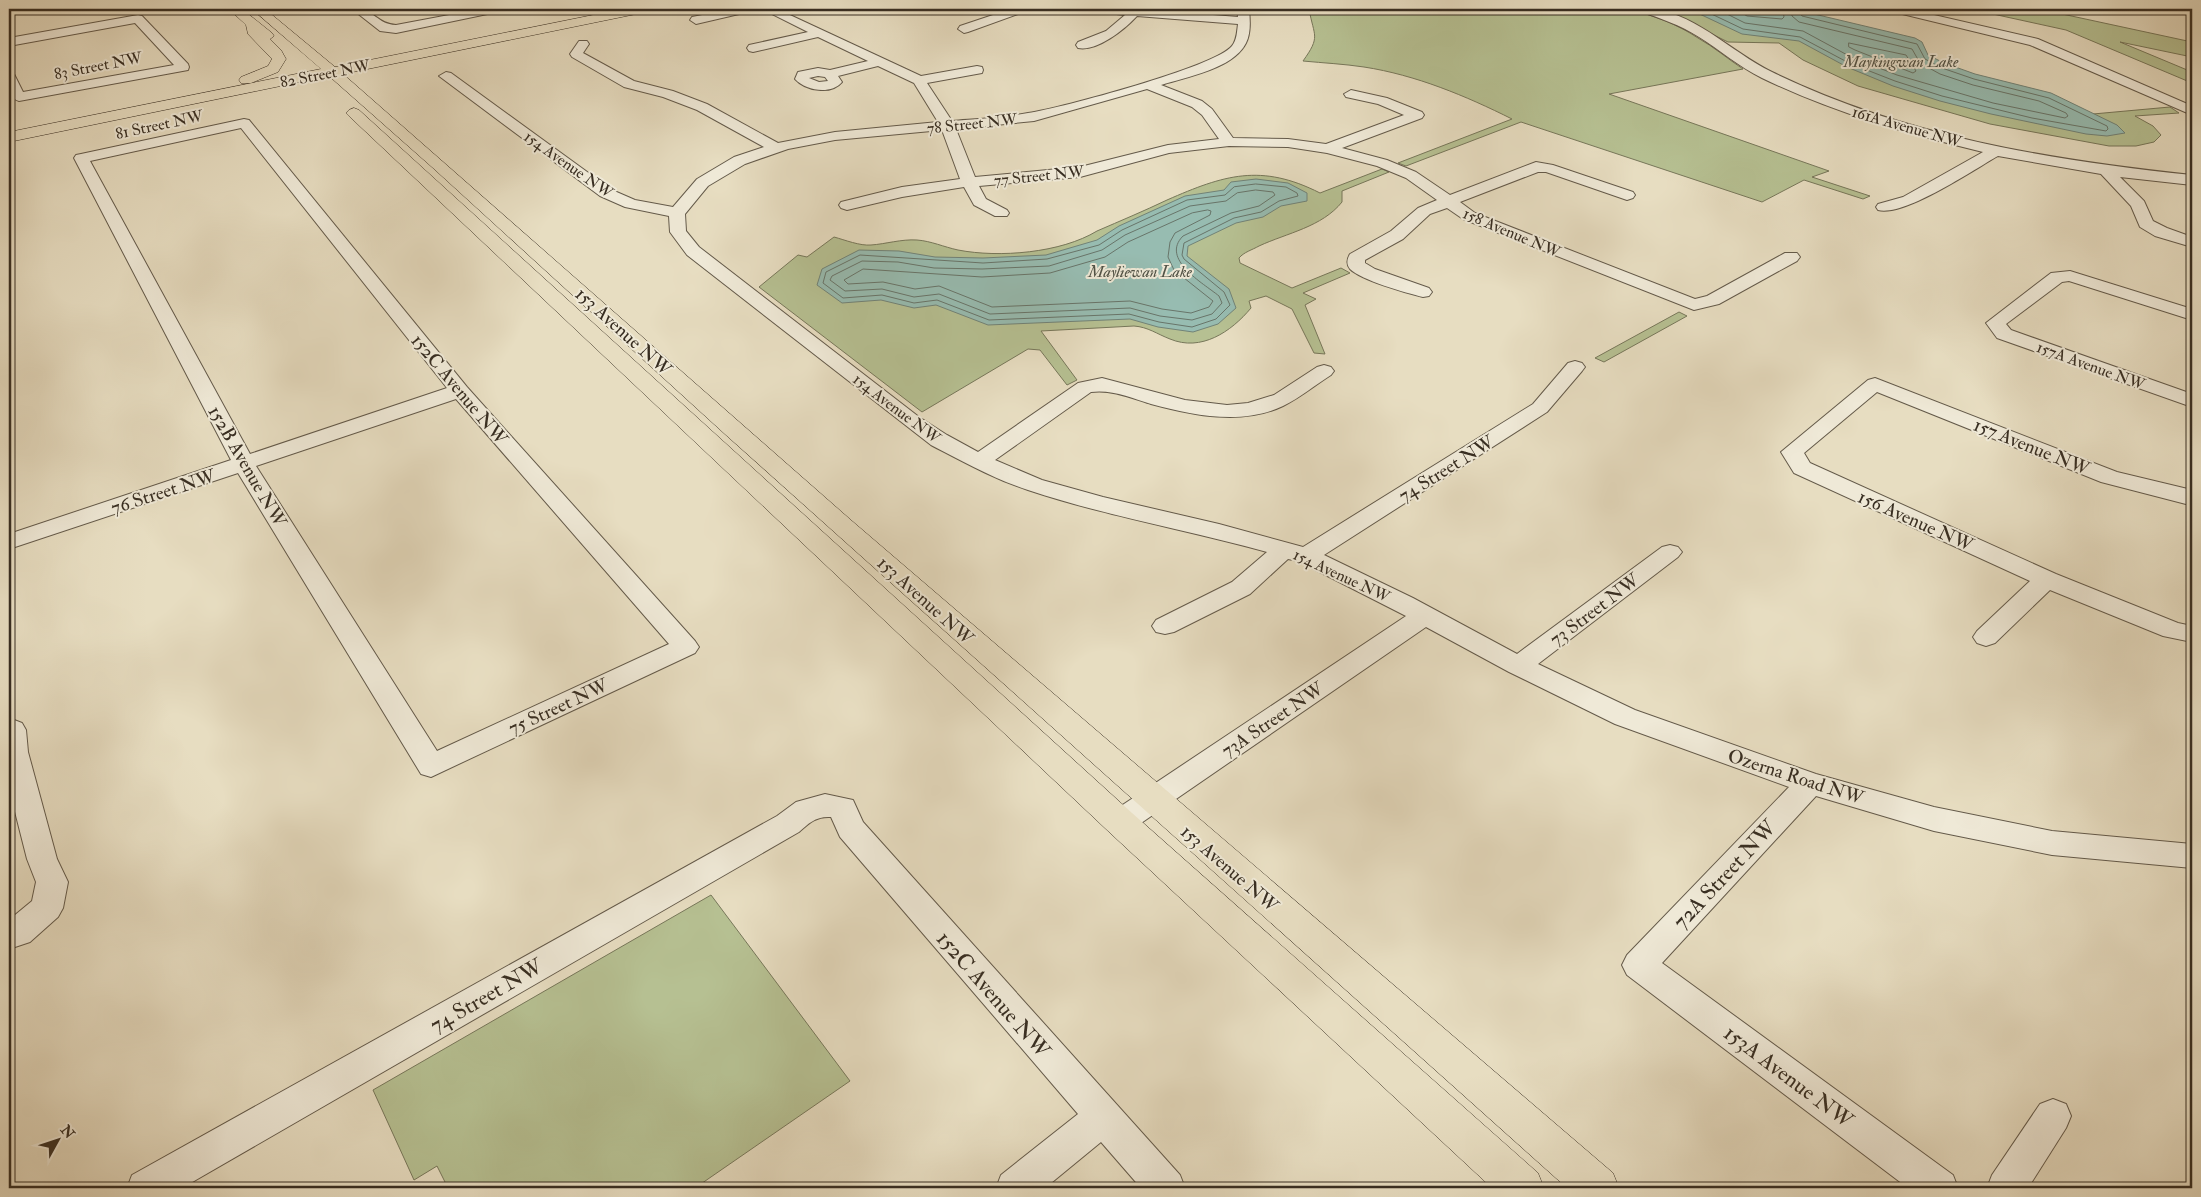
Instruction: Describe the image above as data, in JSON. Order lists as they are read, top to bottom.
{
  "streets": {
    "main road": ["82 Street NW", "153 Avenue NW"],
    "street": [
      "83 Street NW",
      "78 Street NW",
      "81 Street NW",
      "161A Avenue NW",
      "154 Avenue NW",
      "77 Street NW",
      "158 Avenue NW",
      "157A Avenue NW",
      "152C Avenue NW",
      "157 Avenue NW",
      "152B Avenue NW",
      "74 Street NW",
      "76 Street NW",
      "156 Avenue NW",
      "73 Street NW",
      "75 Street NW",
      "73A Street NW",
      "Ozerna Road NW",
      "72A Street NW",
      "153A Avenue NW"
    ]
  },
  "crossings": [
    ["82 Street NW", "153 Avenue NW"],
    ["78 Street NW", "154 Avenue NW"],
    ["81 Street NW", "152C Avenue NW"],
    ["81 Street NW", "152B Avenue NW"],
    ["154 Avenue NW", "74 Street NW"],
    ["154 Avenue NW", "73A Street NW"],
    ["154 Avenue NW", "Ozerna Road NW"],
    ["77 Street NW", "158 Avenue NW"],
    ["153 Avenue NW", "73A Street NW"],
    ["152C Avenue NW", "74 Street NW"],
    ["152C Avenue NW", "76 Street NW"],
    ["152C Avenue NW", "75 Street NW"],
    ["157 Avenue NW", "156 Avenue NW"],
    ["152B Avenue NW", "76 Street NW"],
    ["152B Avenue NW", "75 Street NW"],
    ["73 Street NW", "Ozerna Road NW"],
    ["73A Street NW", "Ozerna Road NW"],
    ["Ozerna Road NW", "72A Street NW"],
    ["72A Street NW", "153A Avenue NW"]
  ],
  "water": ["Maykingwan Lake", "Mayliewan Lake"],
  "north": "top right"
}
